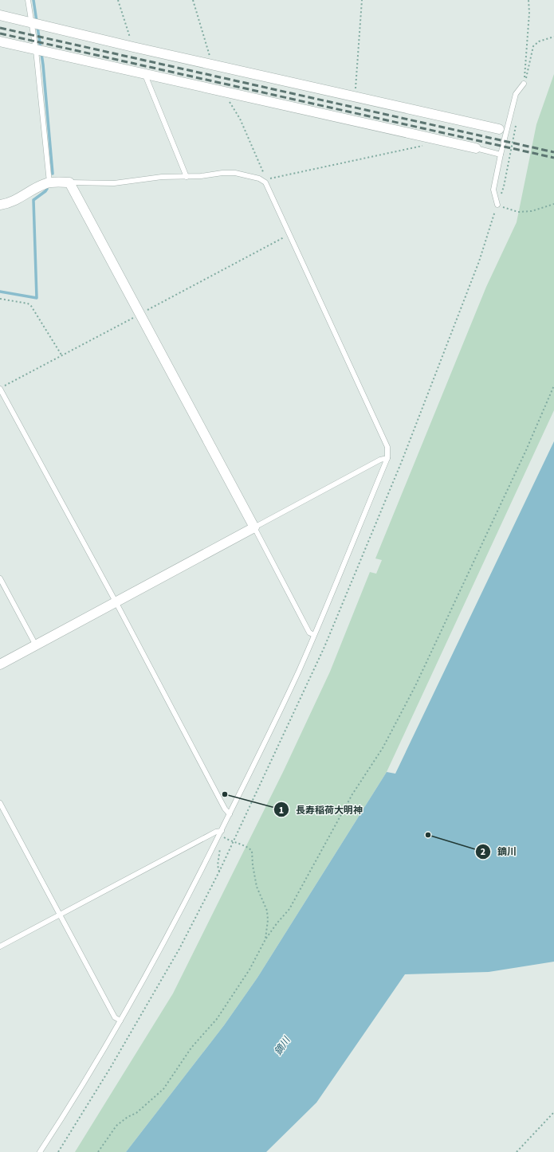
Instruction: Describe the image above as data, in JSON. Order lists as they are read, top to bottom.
{
  "water": ["鏑川"],
  "places": ["長寿稲荷大明神", "鏑川"]
}
